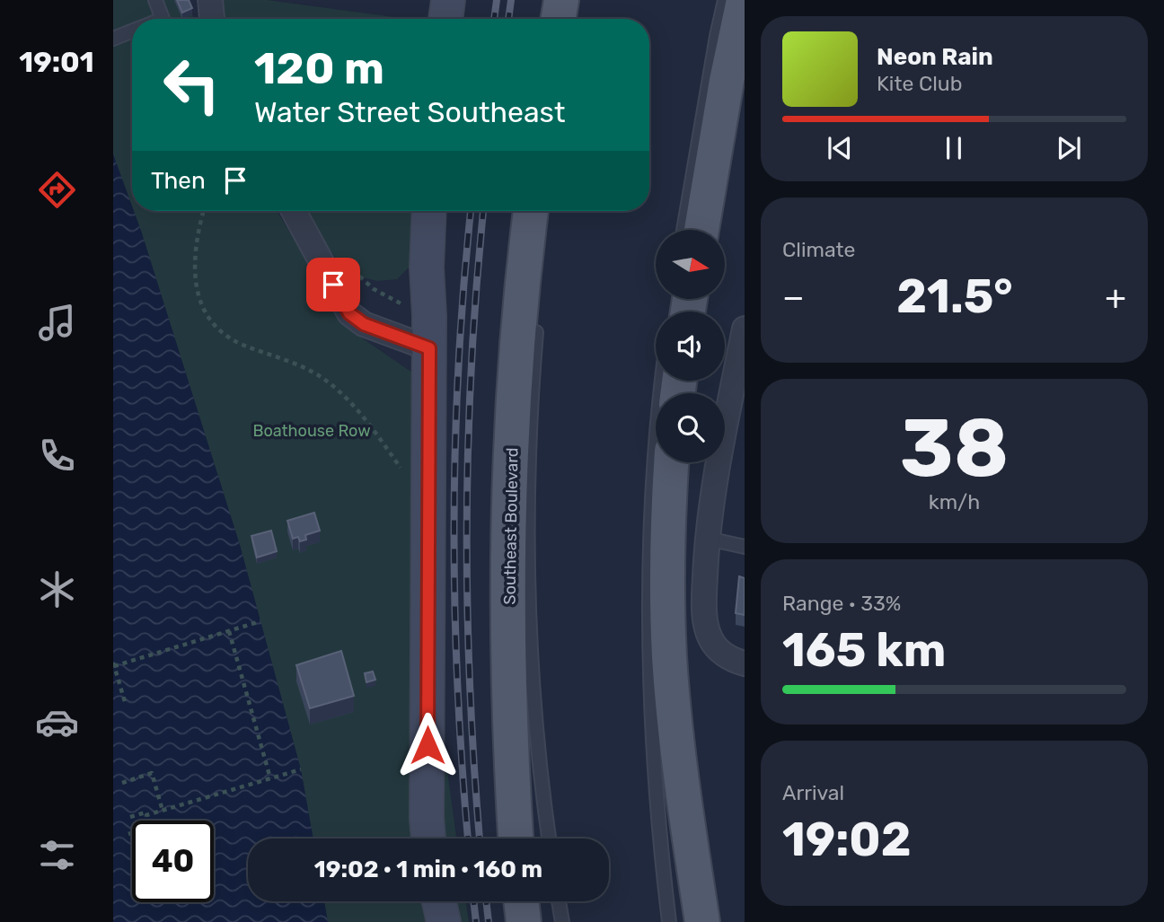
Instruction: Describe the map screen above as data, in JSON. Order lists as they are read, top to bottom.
{
  "streets": {
    "main road": ["Southeast Boulevard"]
  },
  "parks": ["Boathouse Row"],
  "north": "right",
  "page": {
    "tabs": "19:01",
    "turn": ["120 m", "Water Street Southeast"],
    "song": ["Neon Rain", "Kite Club"],
    "then": "Then",
    "tile": [
      "Climate",
      ["38", "km/h"],
      ["Range · 33%", "165 km"],
      ["Arrival", "19:02"]
    ],
    "heat": ["−", "21.5°", "+"],
    "limit": "40",
    "trip": "19:02 · 1 min · 160 m"
  }
}
